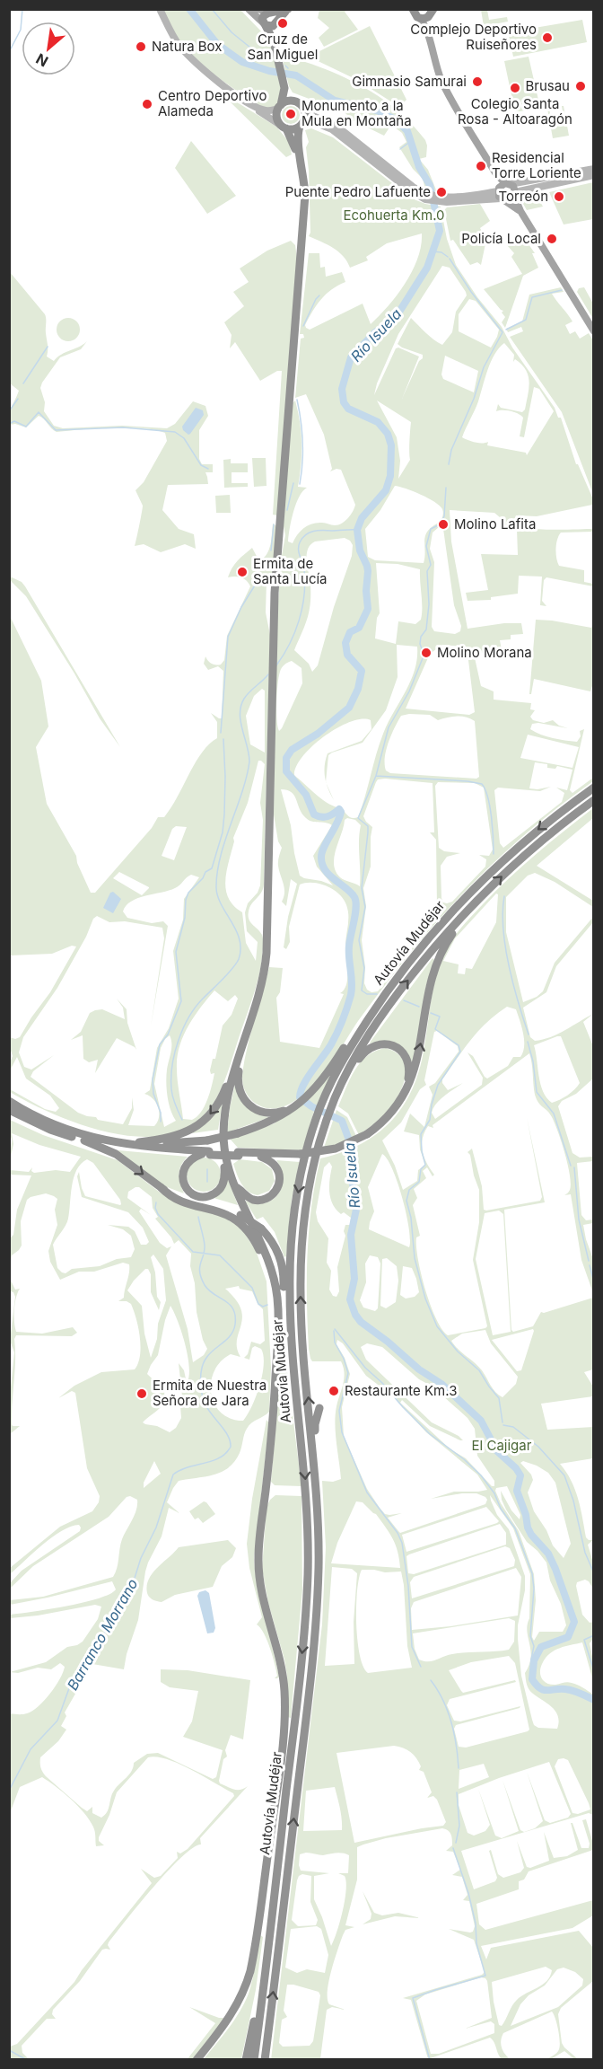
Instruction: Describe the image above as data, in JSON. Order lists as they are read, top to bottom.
{
  "streets": {
    "highway": ["Autovía Mudéjar"]
  },
  "water": ["Río Isuela", "Barranco Morrano"],
  "parks": ["Ecohuerta Km.0", "El Cajigar"],
  "places": [
    "Cruz de San Miguel",
    "Complejo Deportivo Ruiseñores",
    "Natura Box",
    "Gimnasio Samurai",
    "Brusau",
    "Colegio Santa Rosa - Altoaragón",
    "Centro Deportivo Alameda",
    "Monumento a la Mula en Montaña",
    "Residencial Torre Loriente",
    "Puente Pedro Lafuente",
    "Torreón",
    "Policía Local",
    "Molino Lafita",
    "Ermita de Santa Lucía",
    "Molino Morana",
    "Restaurante Km.3",
    "Ermita de Nuestra Señora de Jara"
  ],
  "north": "bottom left"
}
